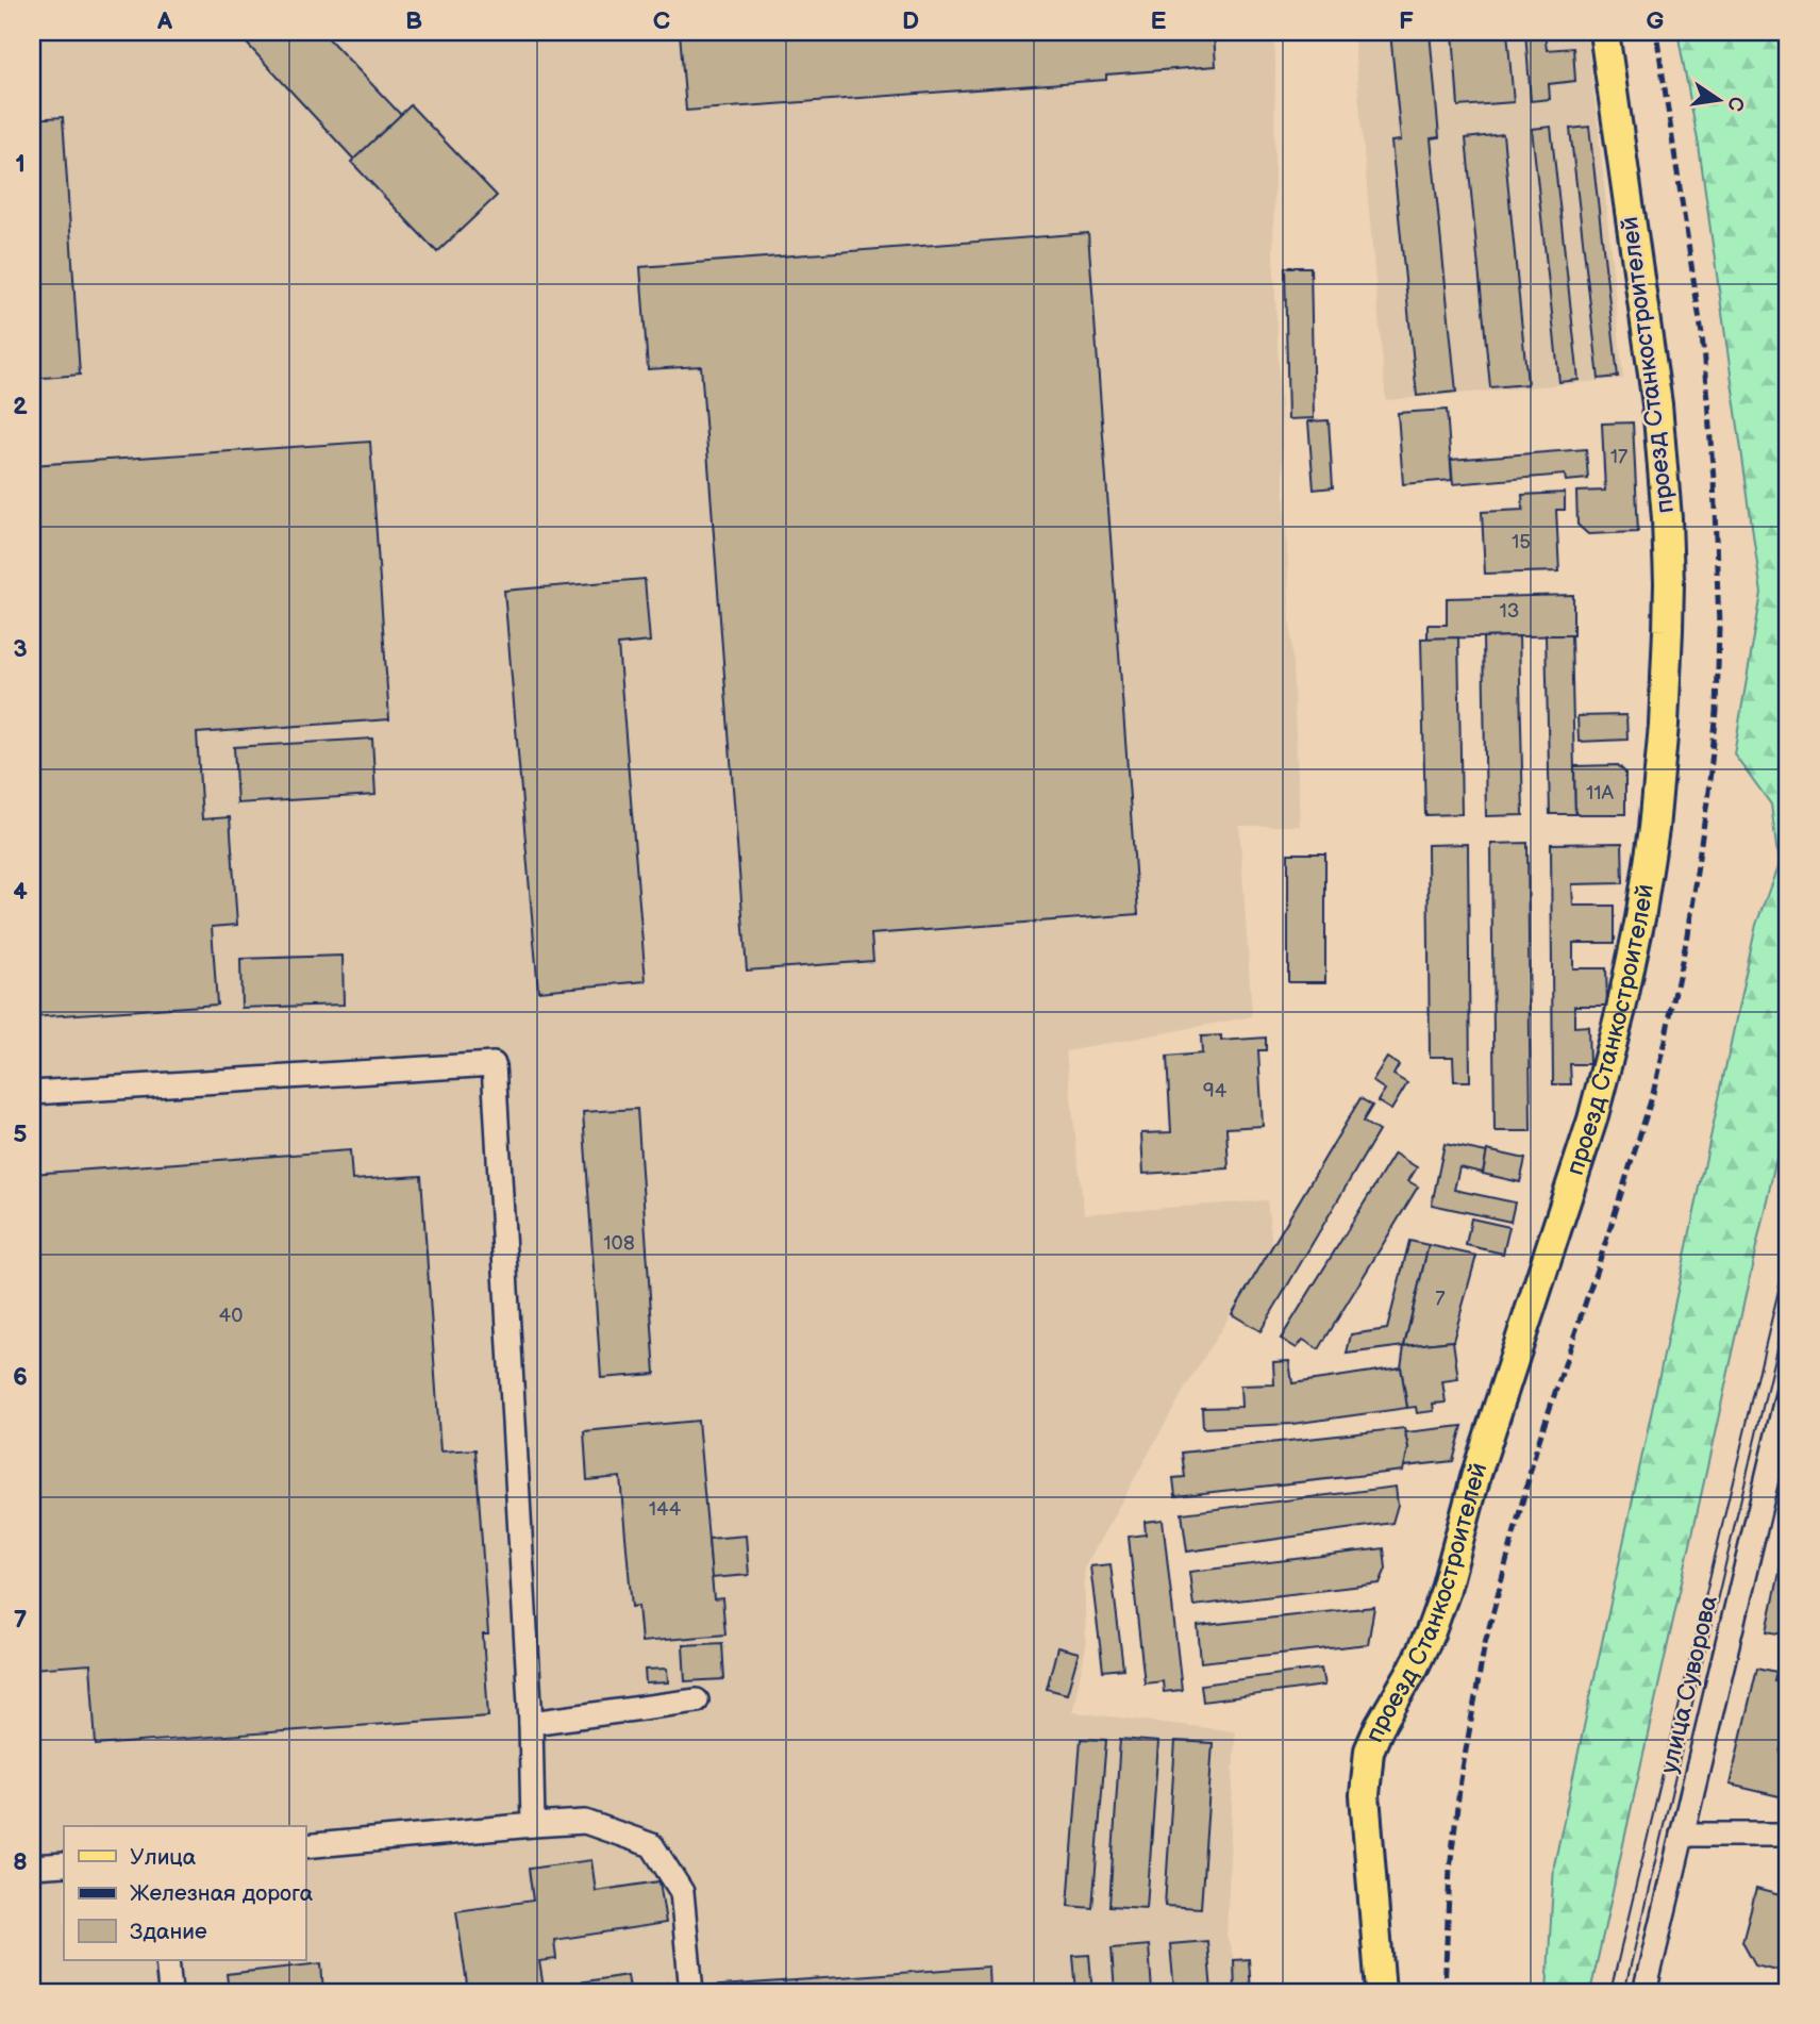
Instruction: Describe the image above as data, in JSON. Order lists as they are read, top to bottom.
{
  "streets": {
    "main road": ["проезд Станкостроителей"],
    "street": ["улица Суворова"]
  },
  "house_numbers": [
    "17",
    "15",
    "13",
    "11А",
    "94",
    "108",
    "7",
    "40",
    "144"
  ],
  "legend": ["Улица", "Железная дорога", "Здание"],
  "north": "right",
  "grid": {
    "columns": [
      "A",
      "B",
      "C",
      "D",
      "E",
      "F",
      "G"
    ],
    "rows": [
      "1",
      "2",
      "3",
      "4",
      "5",
      "6",
      "7",
      "8"
    ]
  }
}
